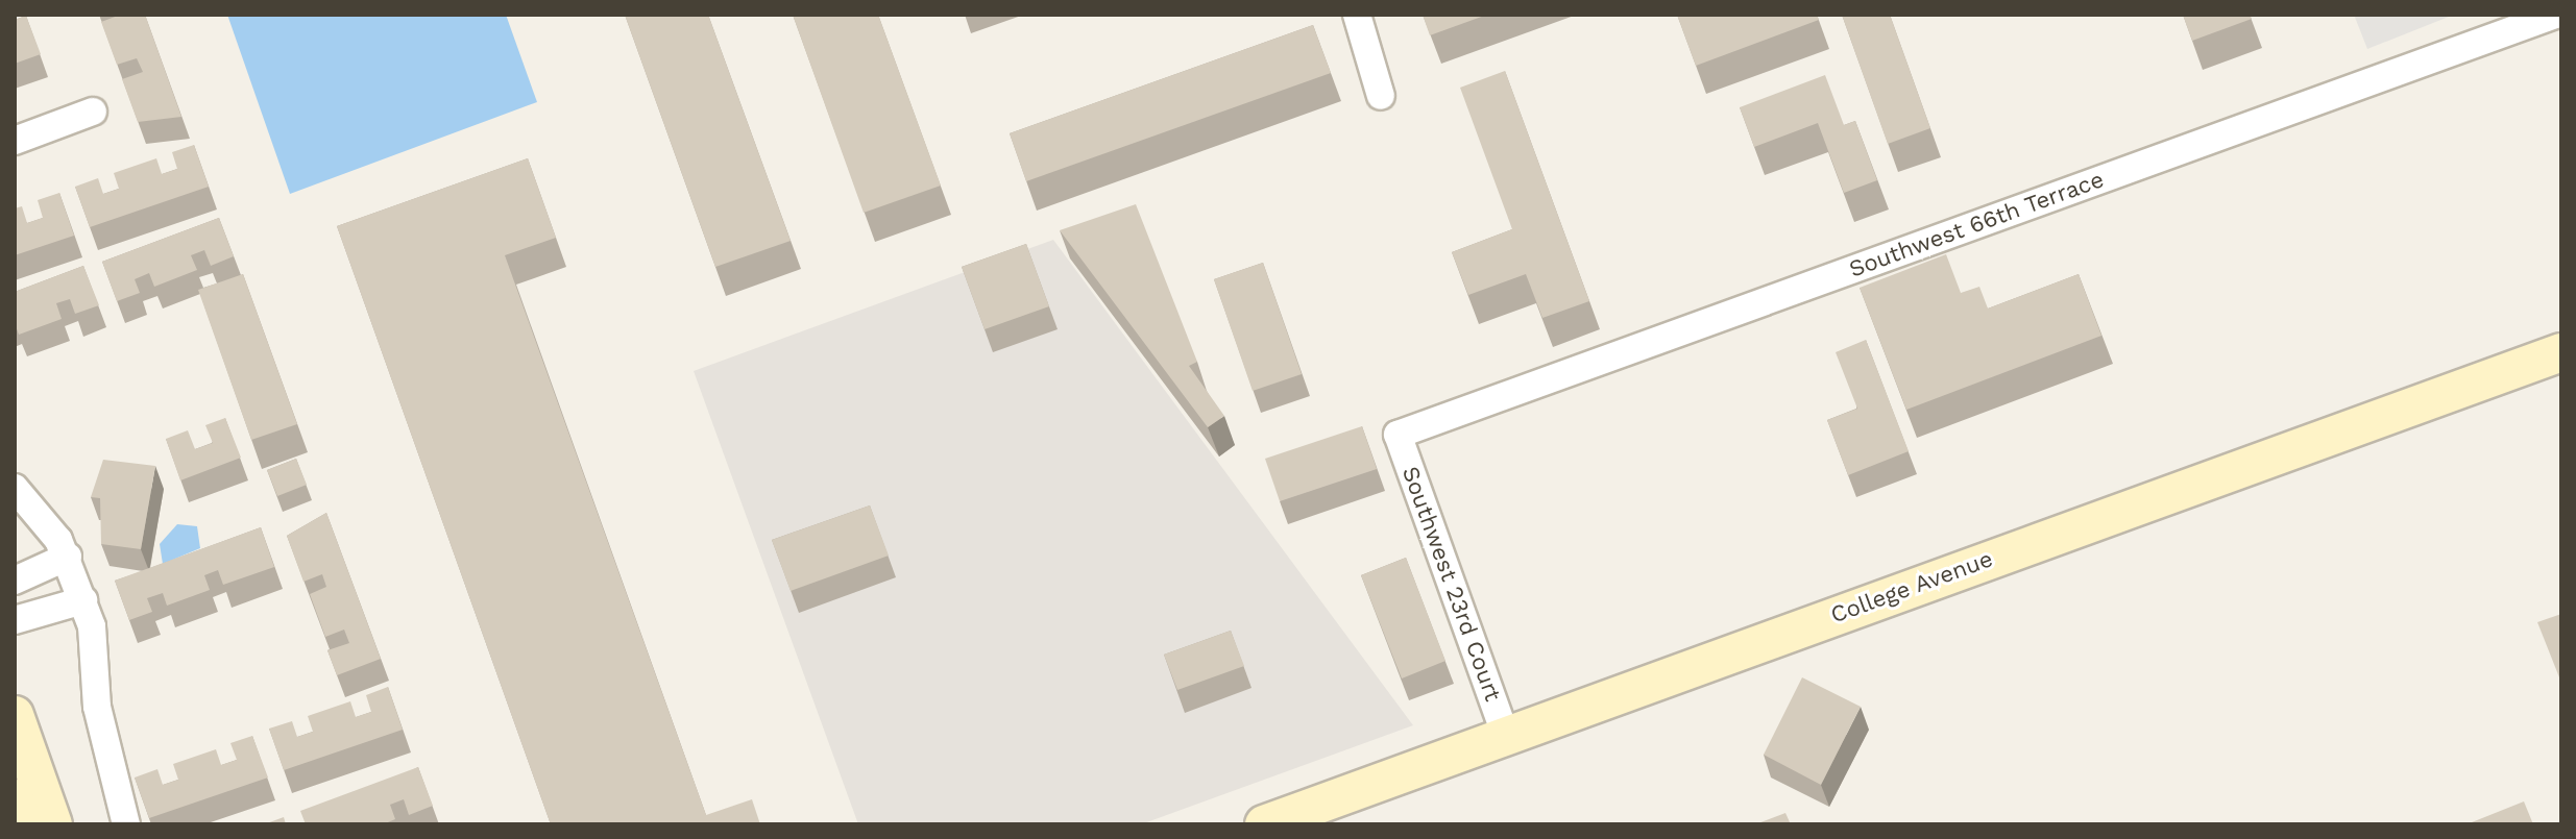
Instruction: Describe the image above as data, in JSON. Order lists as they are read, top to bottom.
{
  "streets": {
    "street": ["Southwest 66th Terrace", "Southwest 23rd Court", "College Avenue"]
  },
  "crossings": [
    ["Southwest 66th Terrace", "Southwest 23rd Court"],
    ["Southwest 23rd Court", "College Avenue"]
  ]
}
